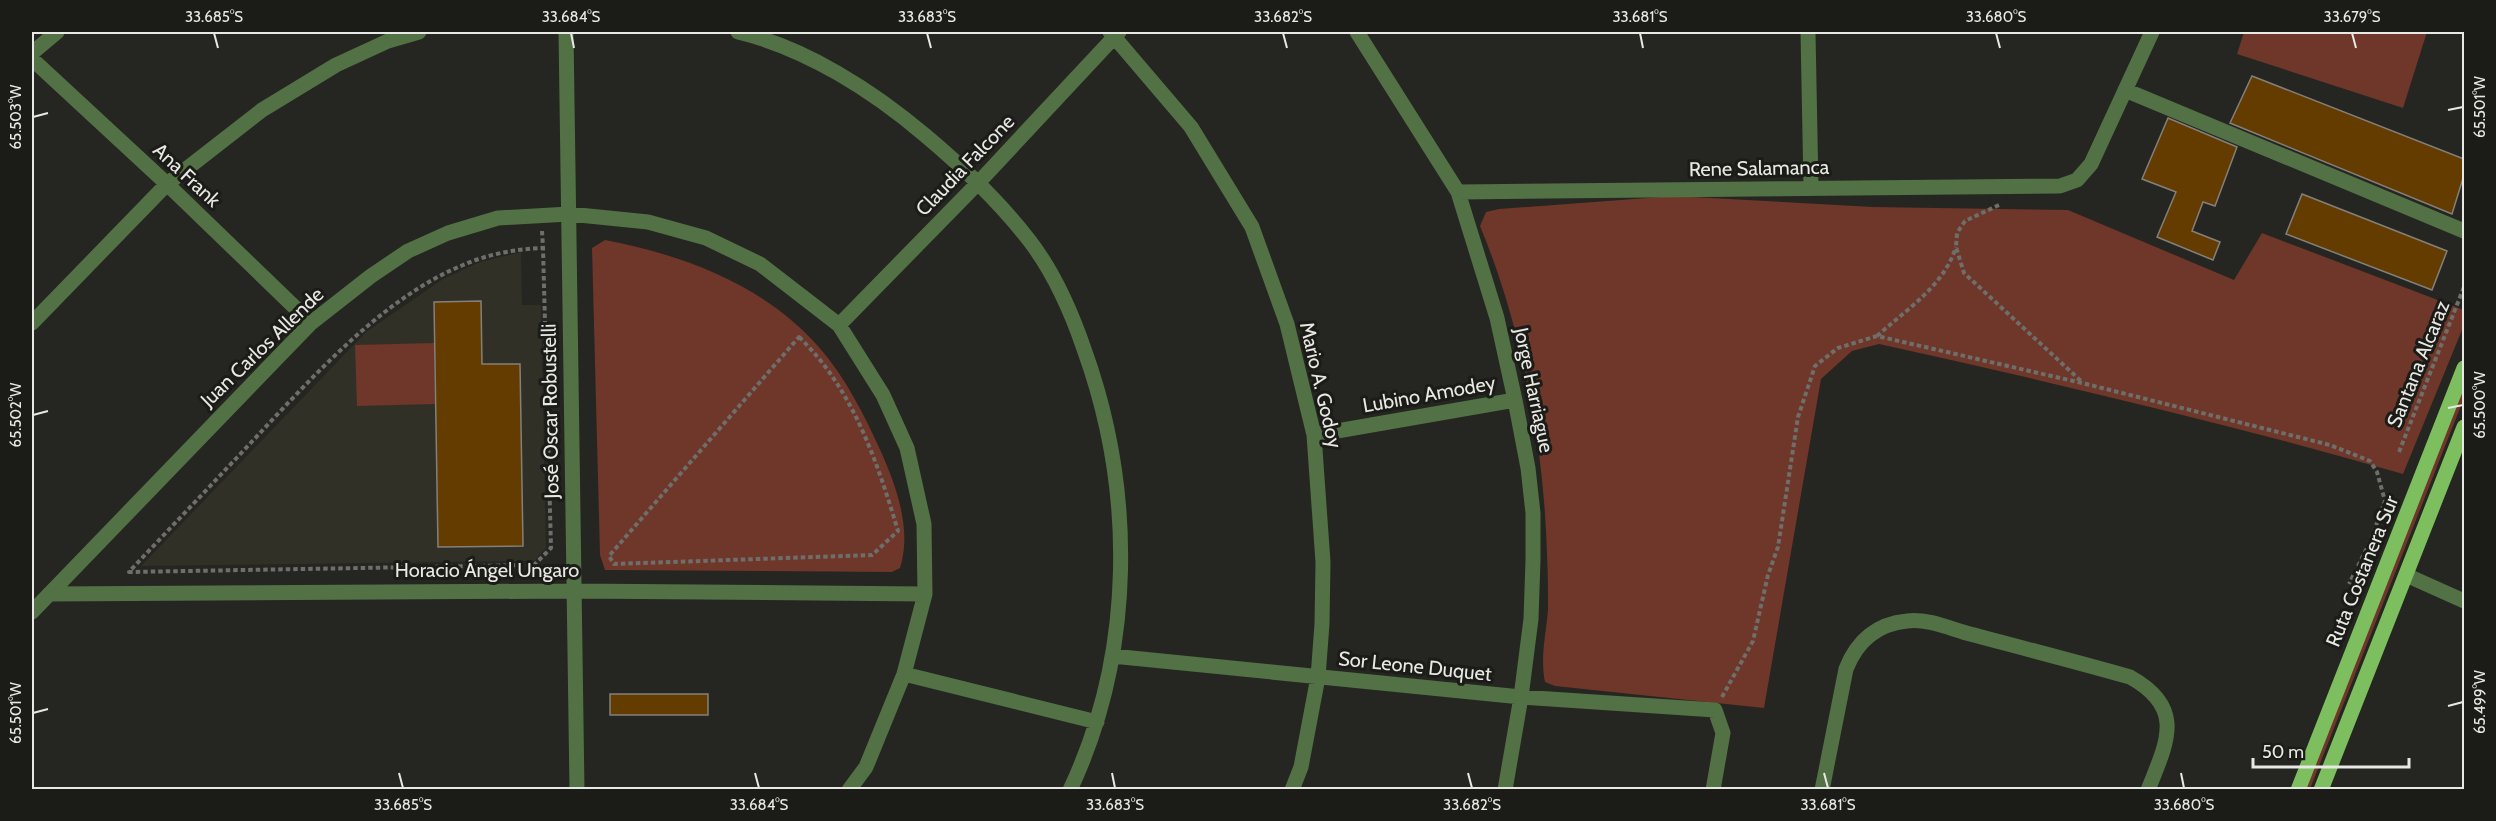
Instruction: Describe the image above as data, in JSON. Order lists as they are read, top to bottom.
{
  "streets": {
    "main road": ["Ruta Costanera Sur"],
    "street": [
      "Claudia Falcone",
      "Rene Salamanca",
      "Ana Frank",
      "Juan Carlos Allende",
      "Mario A. Godoy",
      "Jorge Harriague",
      "Lubino Amodey",
      "José Oscar Robustelli",
      "Horacio Ángel Ungaro",
      "Sor Leone Duquet"
    ],
    "path": ["Santana Alcaraz"]
  },
  "crossings": [
    ["Claudia Falcone", "Juan Carlos Allende"],
    ["Claudia Falcone", "Mario A. Godoy"],
    ["Rene Salamanca", "Jorge Harriague"],
    ["Ana Frank", "Juan Carlos Allende"],
    ["Juan Carlos Allende", "José Oscar Robustelli"],
    ["Juan Carlos Allende", "Horacio Ángel Ungaro"],
    ["Mario A. Godoy", "Lubino Amodey"],
    ["Mario A. Godoy", "Sor Leone Duquet"],
    ["Jorge Harriague", "Lubino Amodey"],
    ["Jorge Harriague", "Sor Leone Duquet"],
    ["José Oscar Robustelli", "Horacio Ángel Ungaro"]
  ],
  "scale_bar": "50 m",
  "coordinates": [
    "33.685°S",
    "33.684°S",
    "33.683°S",
    "33.682°S",
    "33.681°S",
    "33.680°S",
    "33.679°S",
    "65.501°W",
    "65.503°W",
    "65.500°W",
    "65.502°W",
    "65.499°W"
  ]
}
